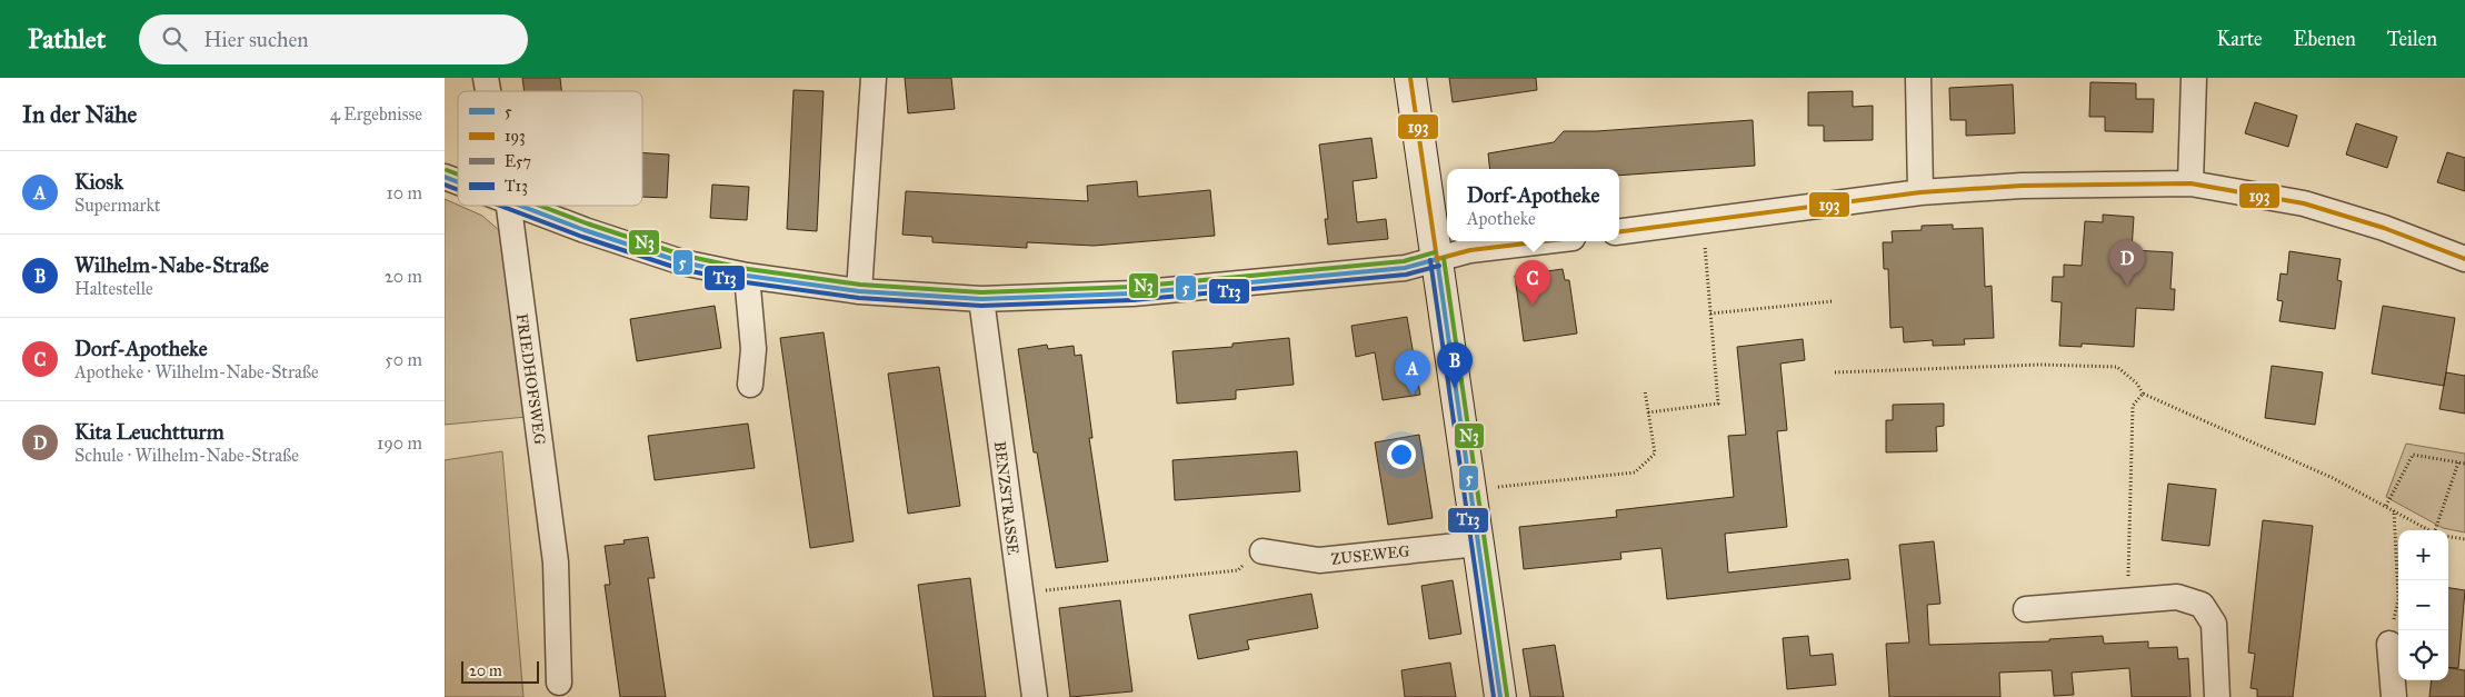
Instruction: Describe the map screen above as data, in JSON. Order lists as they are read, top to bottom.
{
  "streets": {
    "street": ["FRIEDHOFSWEG", "BENZSTRASSE", "ZUSEWEG"]
  },
  "lines": [
    "transit line 193",
    "transit line N3",
    "transit line 5",
    "transit line T13"
  ],
  "legend": [
    "5",
    "193",
    "E57",
    "T13"
  ],
  "scale_bar": "20 m",
  "page": {
    "header": "Pathlet",
    "search": "Hier suchen",
    "nav": ["Karte", "Ebenen", "Teilen"],
    "heading": ["In der Nähe", "4 Ergebnisse"],
    "list": [
      {
        "mark": "A",
        "name": "Kiosk",
        "note": "Supermarkt",
        "value": "10 m"
      },
      {
        "mark": "B",
        "name": "Wilhelm-Nabe-Straße",
        "note": "Haltestelle",
        "value": "20 m"
      },
      {
        "mark": "C",
        "name": "Dorf-Apotheke",
        "note": "Apotheke · Wilhelm-Nabe-Straße",
        "value": "50 m"
      },
      {
        "mark": "D",
        "name": "Kita Leuchtturm",
        "note": "Schule · Wilhelm-Nabe-Straße",
        "value": "190 m"
      }
    ],
    "popup": ["Dorf-Apotheke", "Apotheke"],
    "pins": [
      "D",
      "C",
      "B",
      "A"
    ],
    "map_buttons": ["+", "−"],
    "scale": "20 m"
  }
}
